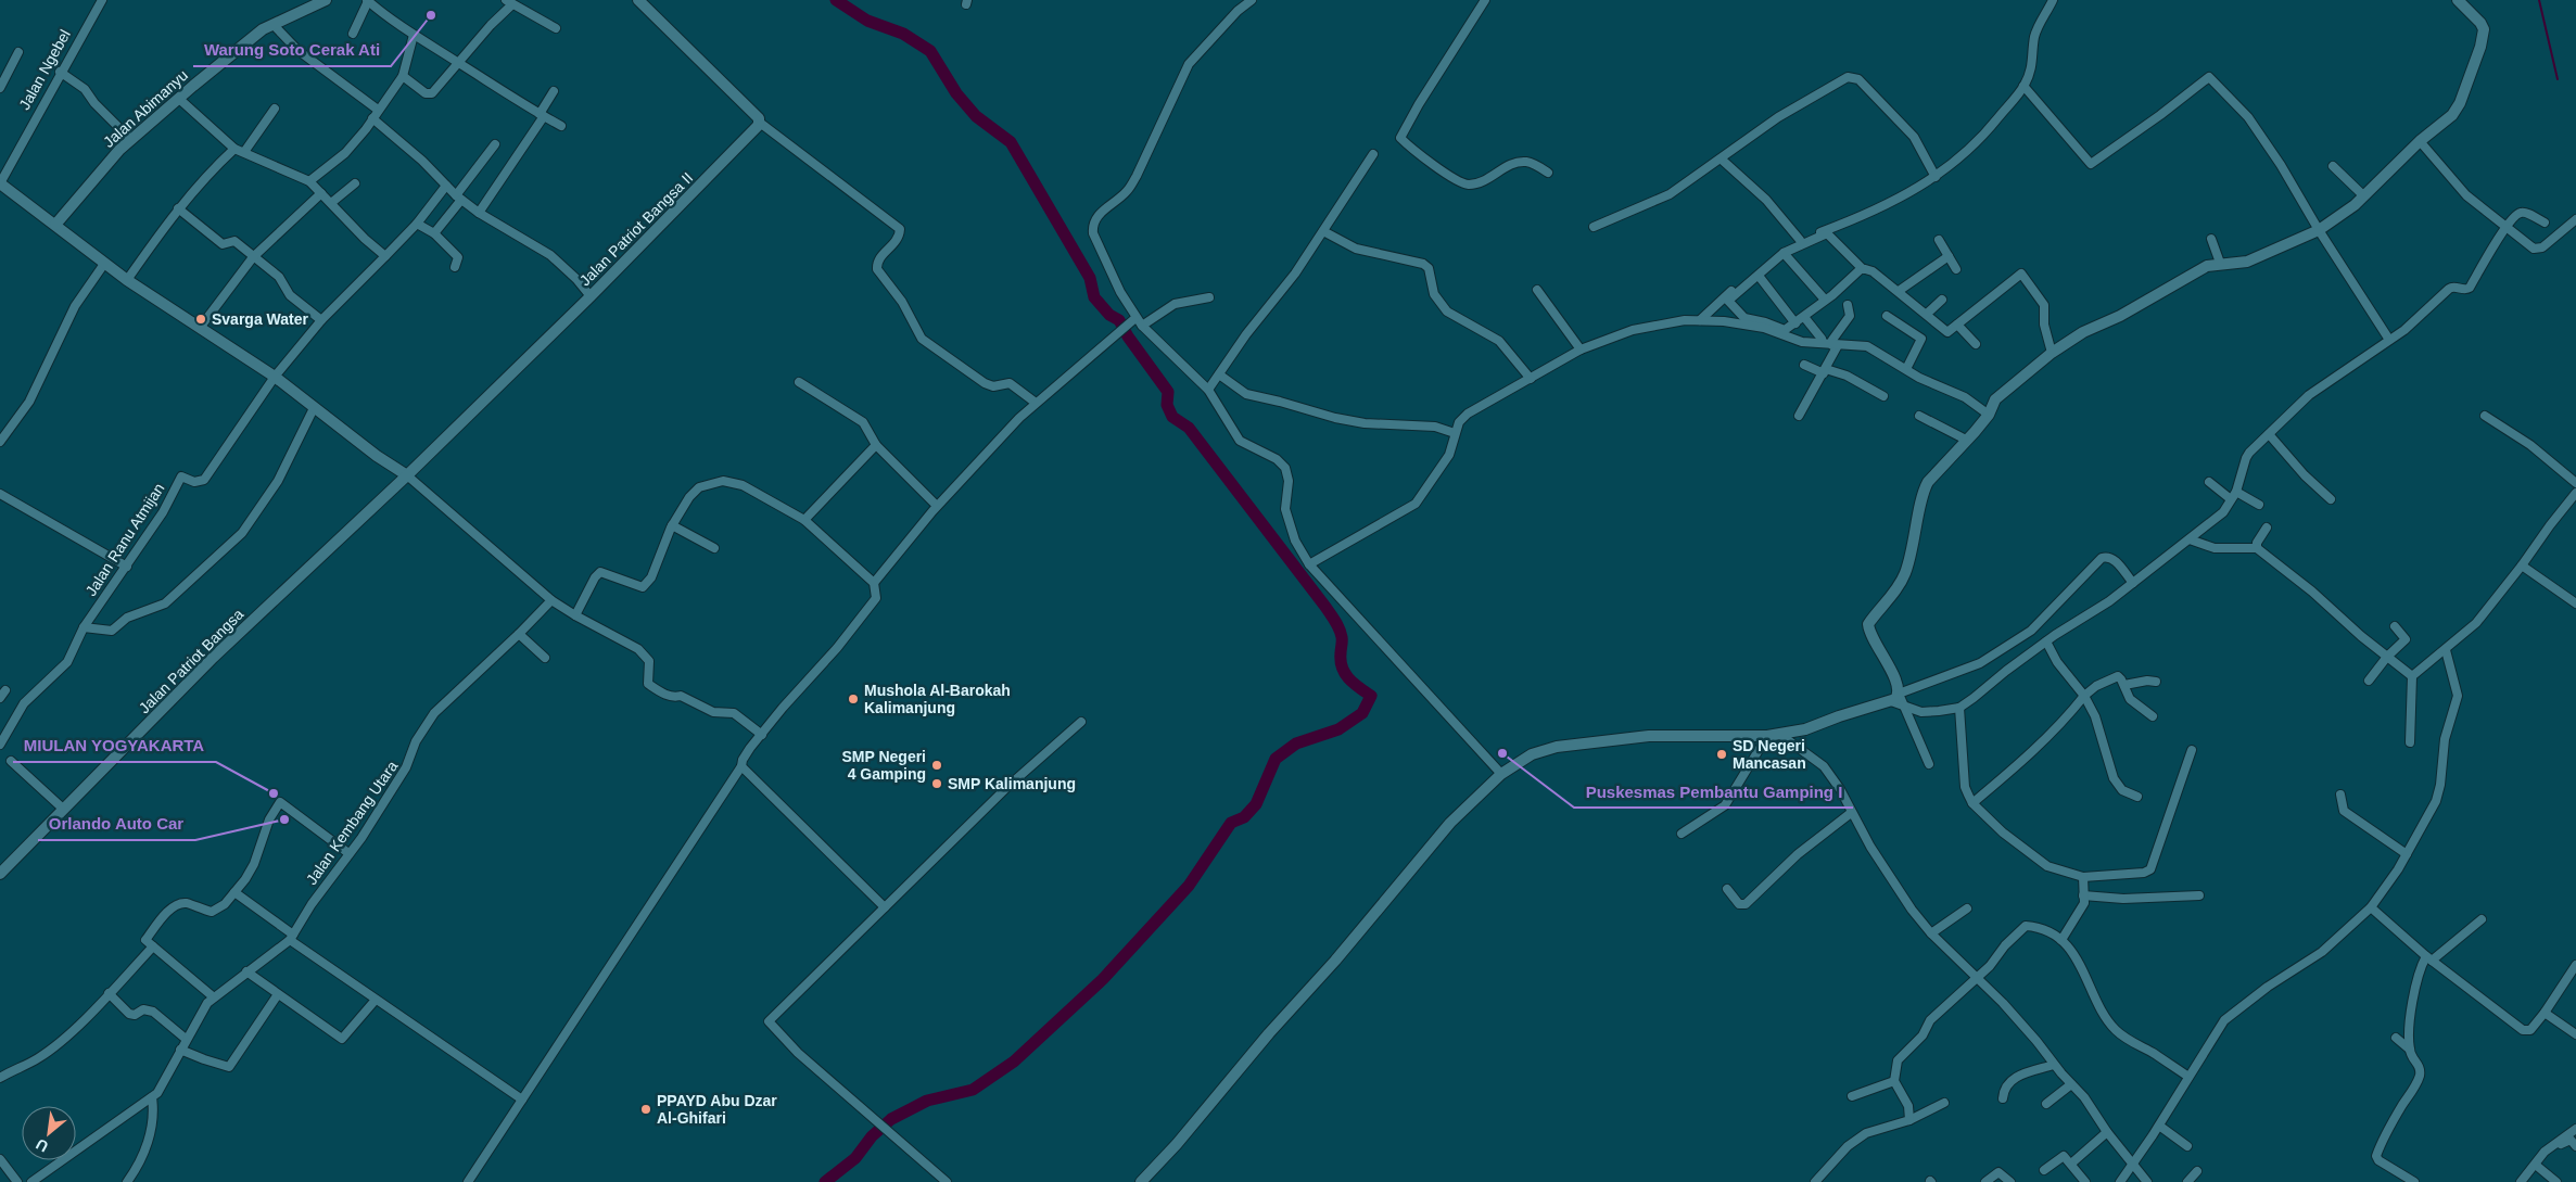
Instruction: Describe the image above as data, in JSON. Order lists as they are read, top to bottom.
{
  "streets": {
    "street": [
      "Jalan Ngebel",
      "Jalan Abimanyu",
      "Jalan Patriot Bangsa II",
      "Jalan Ranu Atmijan",
      "Jalan Patriot Bangsa",
      "Jalan Kembang Utara"
    ]
  },
  "crossings": [
    ["Jalan Ngebel", "Jalan Abimanyu"],
    ["Jalan Ngebel", "Jalan Patriot Bangsa II"],
    ["Jalan Ngebel", "Jalan Ranu Atmijan"],
    ["Jalan Ngebel", "Jalan Patriot Bangsa"],
    ["Jalan Patriot Bangsa II", "Jalan Patriot Bangsa"]
  ],
  "places": [
    "Warung Soto Cerak Ati",
    "Svarga Water",
    "Mushola Al-Barokah Kalimanjung",
    "Puskesmas Pembantu Gamping I",
    "SD Negeri Mancasan",
    "SMP Negeri 4 Gamping",
    "SMP Kalimanjung",
    "MIULAN YOGYAKARTA",
    "Orlando Auto Car",
    "PPAYD Abu Dzar Al-Ghifari"
  ],
  "north": "bottom left"
}
